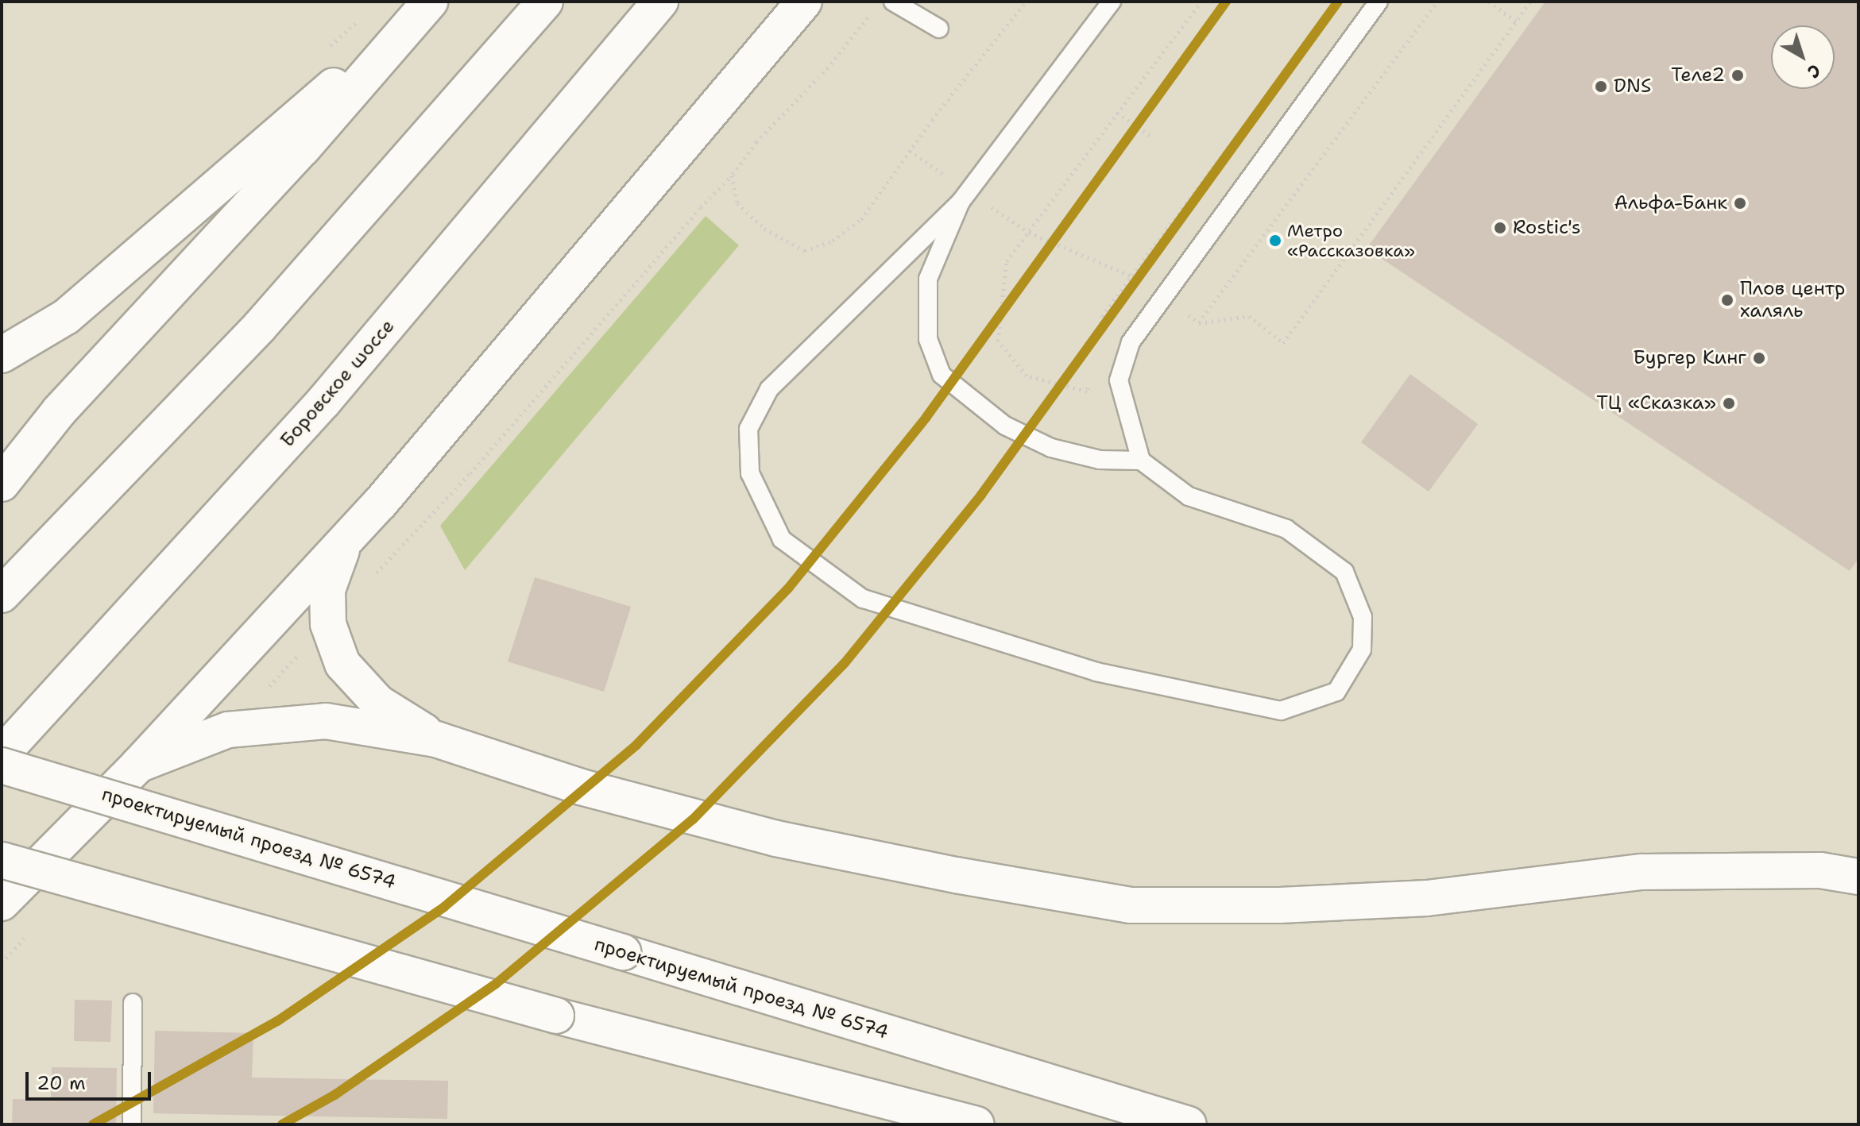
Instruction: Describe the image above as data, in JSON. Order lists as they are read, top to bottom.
{
  "streets": {
    "main road": ["Боровское шоссе", "проектируемый проезд № 6574"]
  },
  "places": [
    "Теле2",
    "DNS",
    "Альфа-Банк",
    "Rostic's",
    "Метро «Рассказовка»",
    "Плов центр халяль",
    "Бургер Кинг",
    "ТЦ «Сказка»"
  ],
  "scale_bar": "20 m",
  "north": "bottom right"
}
